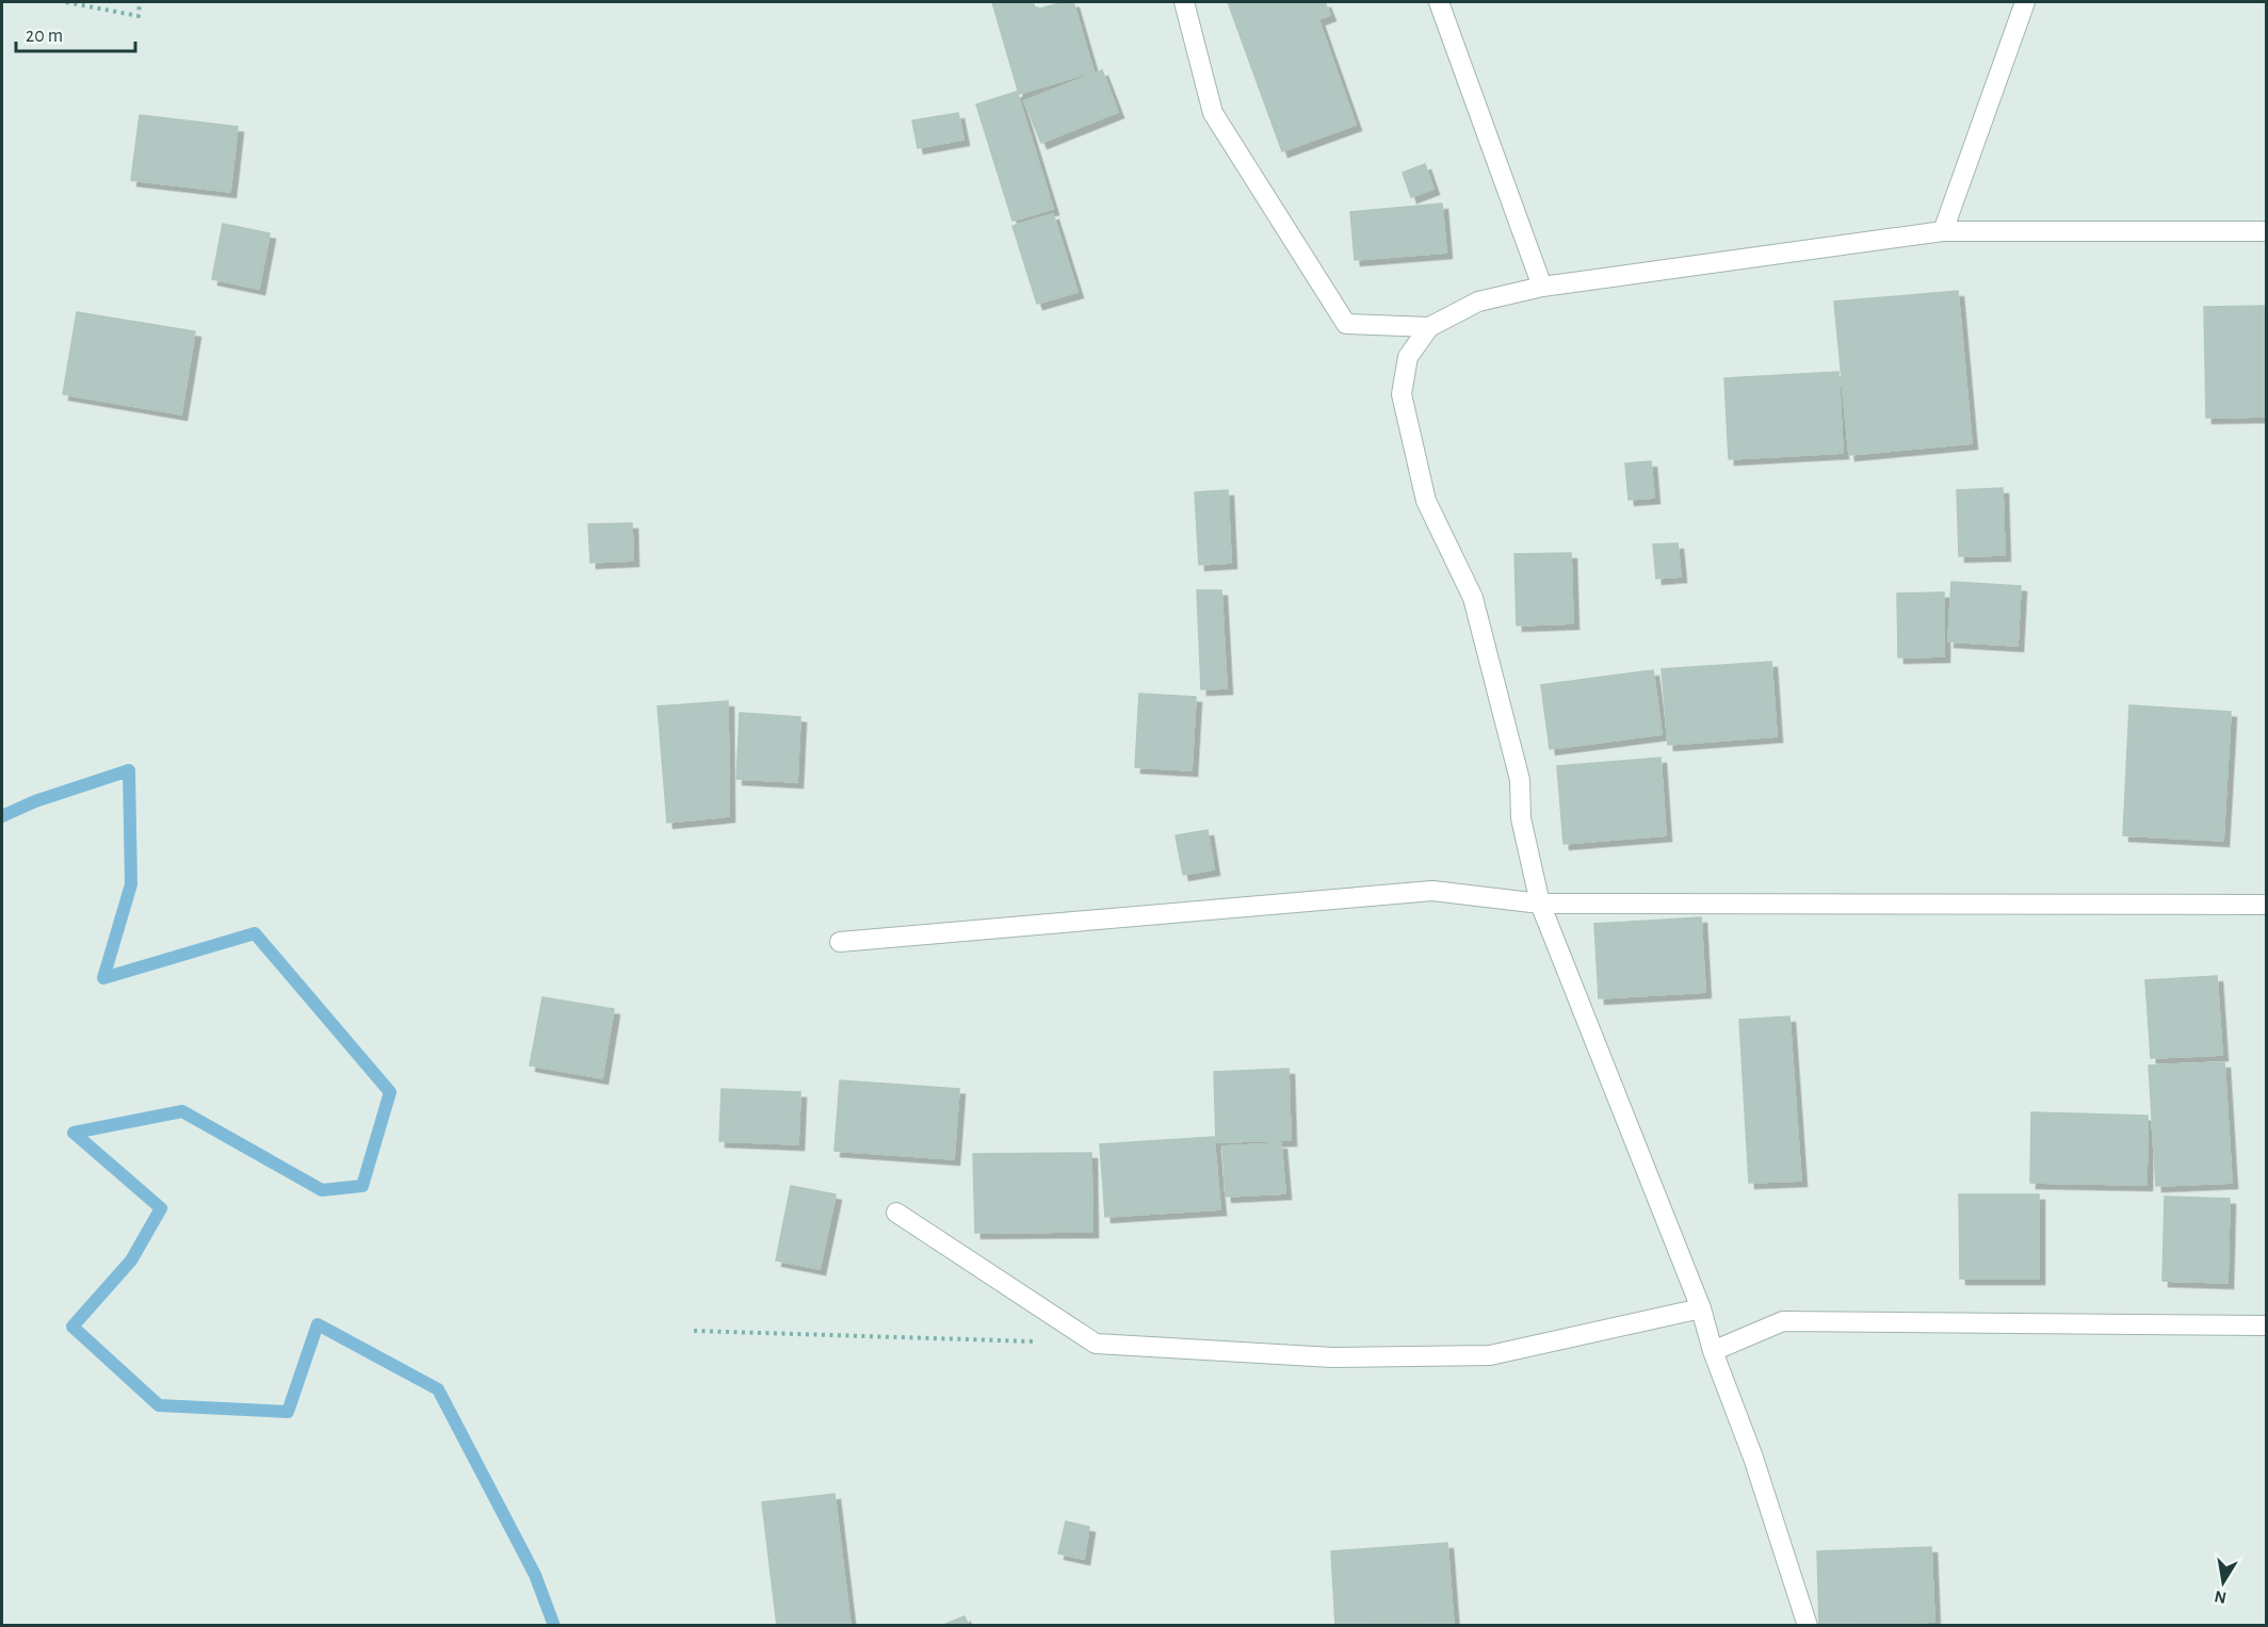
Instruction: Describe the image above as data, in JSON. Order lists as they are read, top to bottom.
{
  "scale_bar": "20 m",
  "north": "bottom"
}
